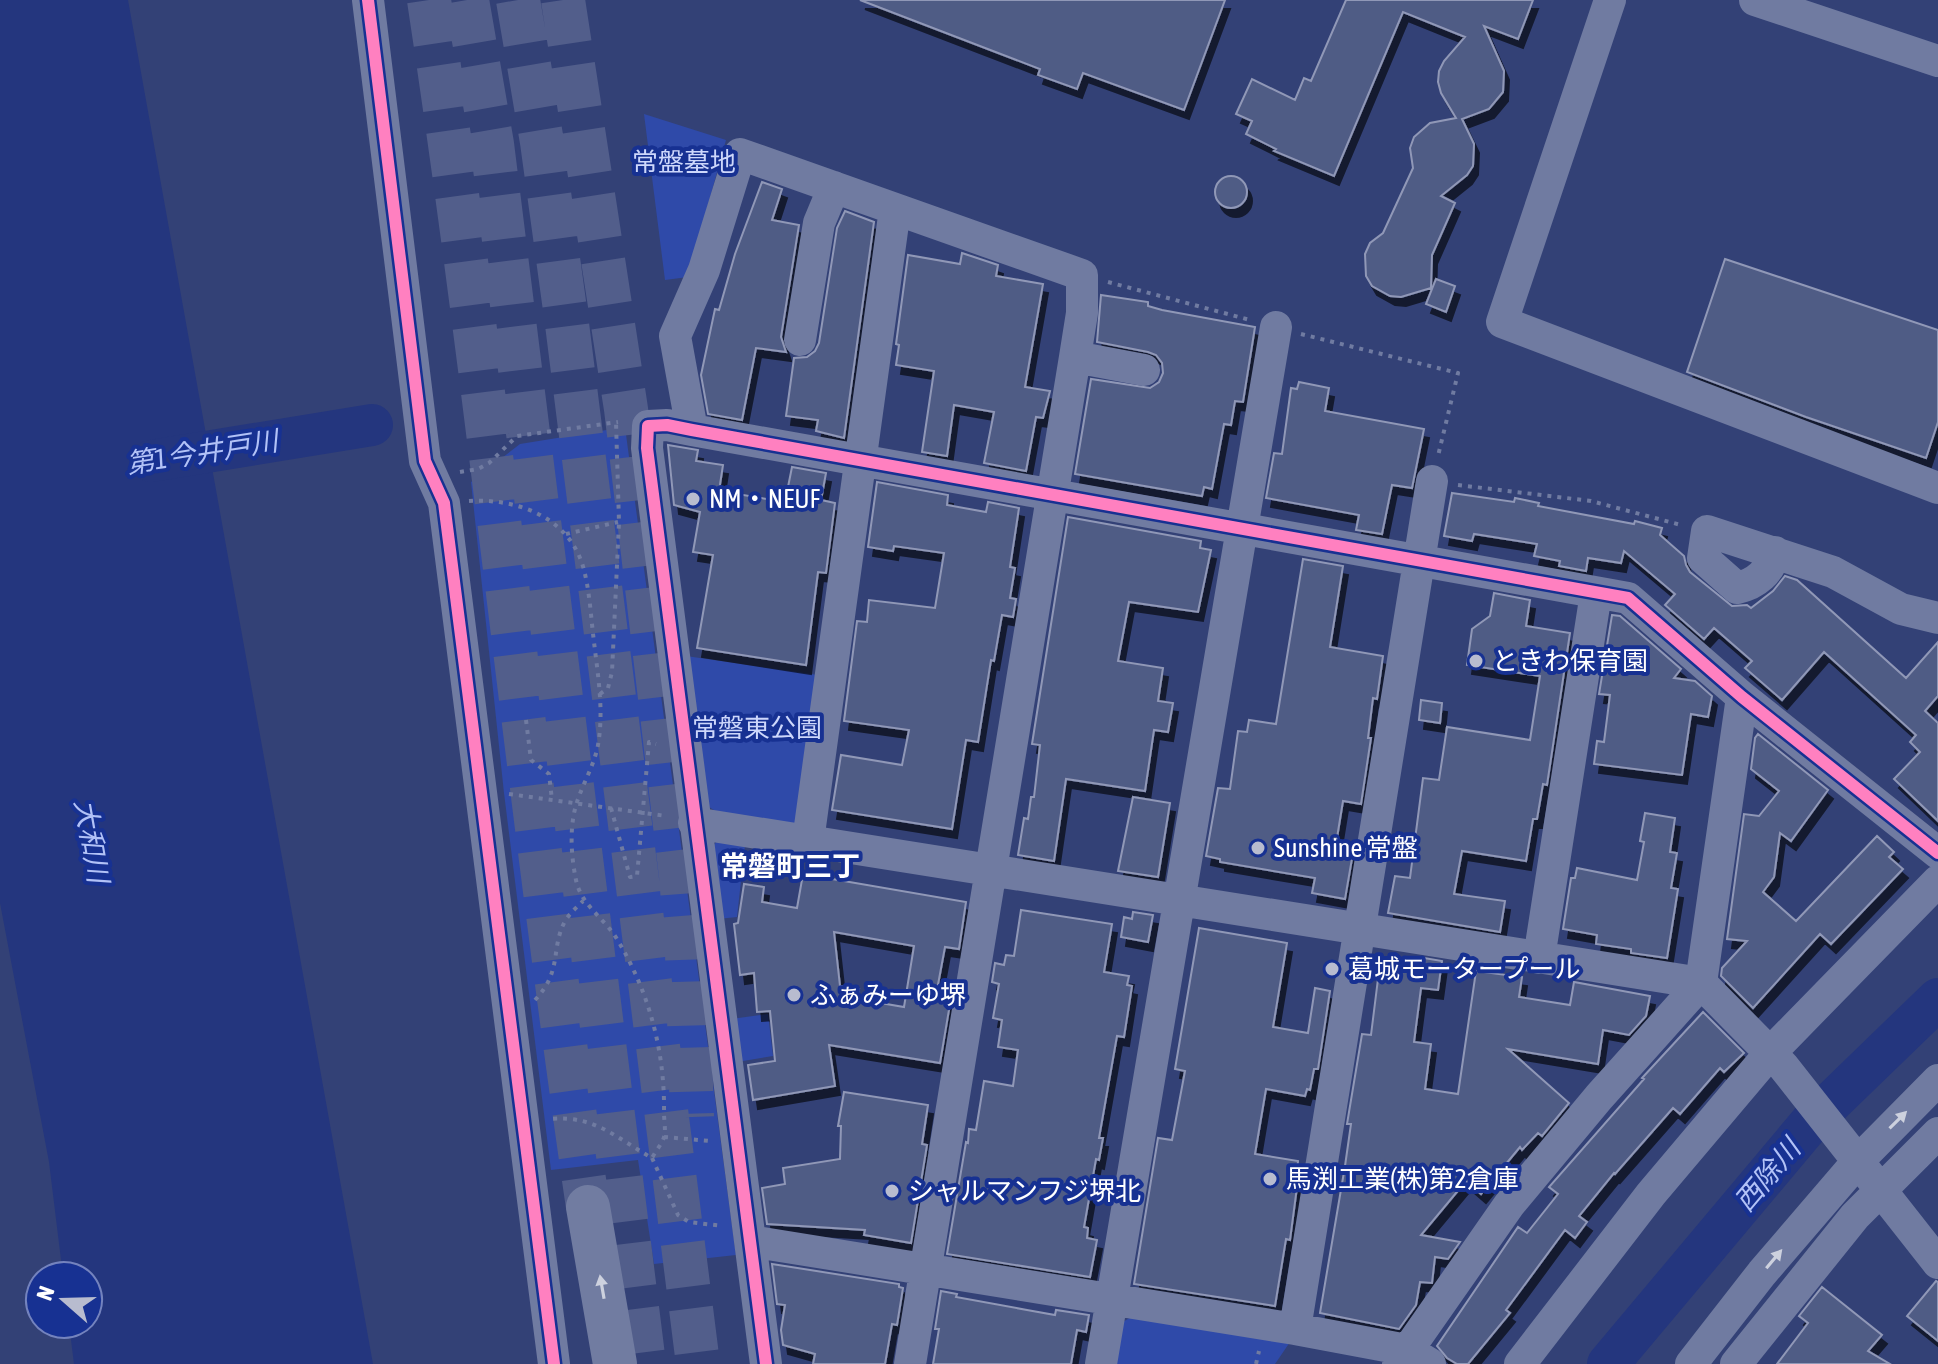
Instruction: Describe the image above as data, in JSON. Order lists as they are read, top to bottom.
{
  "districts": ["常磐町三丁"],
  "water": ["第1今井戸川", "大和川", "西除川"],
  "parks": ["常盤墓地", "常磐東公園"],
  "places": [
    "NM・NEUF",
    "ときわ保育園",
    "Sunshine 常盤",
    "葛城モータープール",
    "ふぁみーゆ堺",
    "馬渕工業(株)第2倉庫",
    "シャルマンフジ堺北"
  ],
  "north": "left"
}
